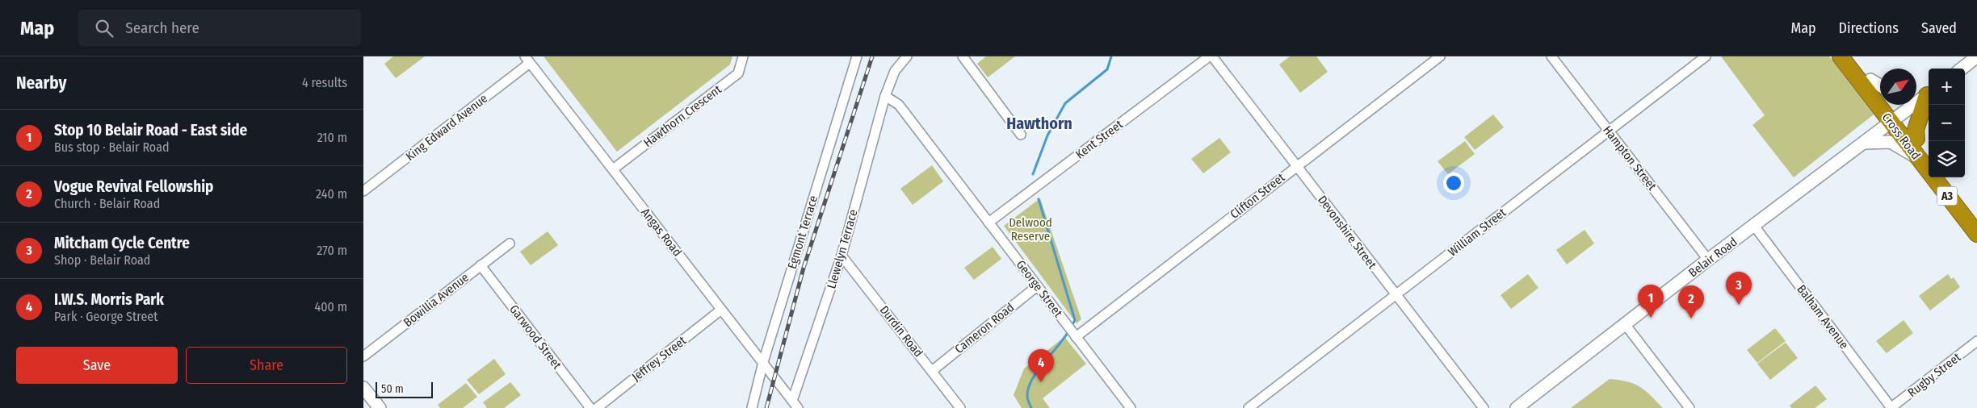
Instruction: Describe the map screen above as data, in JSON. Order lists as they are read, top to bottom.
{
  "streets": {
    "highway": ["Cross Road", "A3"],
    "main road": ["Belair Road"],
    "street": [
      "Hawthorn Crescent",
      "King Edward Avenue",
      "Kent Street",
      "Hampton Street",
      "Clifton Street",
      "Angas Road",
      "Egmont Terrace",
      "Devonshire Street",
      "William Street",
      "Llewelyn Terrace",
      "George Street",
      "Bowillia Avenue",
      "Balham Avenue",
      "Cameron Road",
      "Durdin Road",
      "Garwood Street",
      "Jeffrey Street",
      "Rugby Street"
    ]
  },
  "crossings": [
    ["Hawthorn Crescent", "Angas Road"],
    ["King Edward Avenue", "Angas Road"],
    ["Cross Road", "Belair Road"],
    ["Kent Street", "Devonshire Street"],
    ["Kent Street", "George Street"],
    ["Hampton Street", "William Street"],
    ["Hampton Street", "Belair Road"],
    ["Clifton Street", "Devonshire Street"],
    ["Clifton Street", "George Street"],
    ["Angas Road", "Egmont Terrace"],
    ["Angas Road", "Llewelyn Terrace"],
    ["Angas Road", "Jeffrey Street"],
    ["Devonshire Street", "William Street"],
    ["Llewelyn Terrace", "George Street"],
    ["Llewelyn Terrace", "Durdin Road"],
    ["Belair Road", "Balham Avenue"],
    ["George Street", "Cameron Road"],
    ["Bowillia Avenue", "Garwood Street"],
    ["Balham Avenue", "Rugby Street"],
    ["Cameron Road", "Durdin Road"],
    ["Garwood Street", "Jeffrey Street"]
  ],
  "districts": ["Hawthorn"],
  "parks": ["Delwood Reserve"],
  "scale_bar": "50 m",
  "north": "top right",
  "page": {
    "header": "Map",
    "search": "Search here",
    "nav": ["Map", "Directions", "Saved"],
    "heading": ["Nearby", "4 results"],
    "map_buttons": ["+", "−"],
    "list": [
      {
        "mark": "1",
        "name": "Stop 10 Belair Road - East side",
        "note": "Bus stop · Belair Road",
        "value": "210 m"
      },
      {
        "mark": "2",
        "name": "Vogue Revival Fellowship",
        "note": "Church · Belair Road",
        "value": "240 m"
      },
      {
        "mark": "3",
        "name": "Mitcham Cycle Centre",
        "note": "Shop · Belair Road",
        "value": "270 m"
      },
      {
        "mark": "4",
        "name": "I.W.S. Morris Park",
        "note": "Park · George Street",
        "value": "400 m"
      }
    ],
    "pins": [
      "3",
      "1",
      "2",
      "4"
    ],
    "buttons": ["Save", "Share"],
    "scale": "50 m"
  }
}
